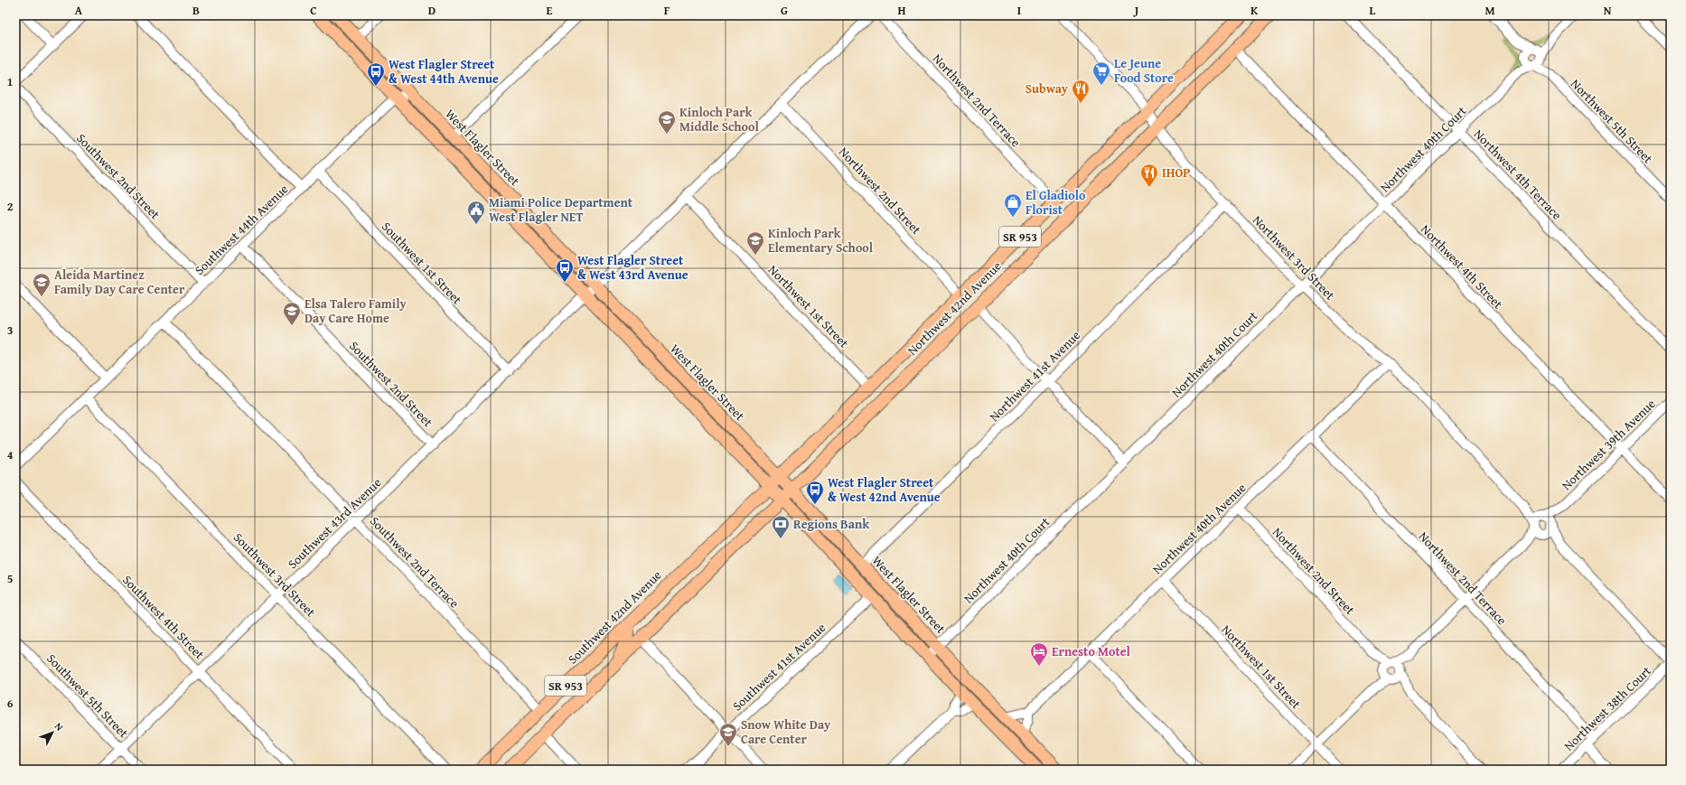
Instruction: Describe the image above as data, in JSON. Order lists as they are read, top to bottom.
{
  "streets": {
    "main road": [
      "West Flagler Street",
      "SR 953",
      "Northwest 42nd Avenue",
      "Southwest 42nd Avenue"
    ],
    "street": [
      "Northwest 2nd Terrace",
      "Northwest 5th Street",
      "Northwest 40th Court",
      "Northwest 4th Terrace",
      "Southwest 2nd Street",
      "Northwest 2nd Street",
      "Southwest 44th Avenue",
      "Northwest 3rd Street",
      "Southwest 1st Street",
      "Northwest 4th Street",
      "Northwest 1st Street",
      "Northwest 41st Avenue",
      "Northwest 39th Avenue",
      "Southwest 43rd Avenue",
      "Northwest 40th Avenue",
      "Southwest 2nd Terrace",
      "Southwest 3rd Street",
      "Southwest 4th Street",
      "Southwest 41st Avenue",
      "Southwest 5th Street",
      "Northwest 38th Court"
    ]
  },
  "crossings": [
    ["Northwest 2nd Terrace", "Northwest 42nd Avenue"],
    ["Northwest 2nd Terrace", "Northwest 40th Avenue"],
    ["Northwest 2nd Terrace", "Northwest 38th Court"],
    ["Northwest 5th Street", "Northwest 40th Court"],
    ["West Flagler Street", "Northwest 40th Court"],
    ["West Flagler Street", "Southwest 44th Avenue"],
    ["West Flagler Street", "Northwest 42nd Avenue"],
    ["West Flagler Street", "Northwest 41st Avenue"],
    ["West Flagler Street", "Southwest 43rd Avenue"],
    ["Northwest 40th Court", "Northwest 4th Terrace"],
    ["Northwest 40th Court", "Northwest 3rd Street"],
    ["Northwest 40th Court", "Northwest 4th Street"],
    ["Southwest 2nd Street", "Southwest 44th Avenue"],
    ["Southwest 2nd Street", "Southwest 43rd Avenue"],
    ["Northwest 2nd Street", "Northwest 42nd Avenue"],
    ["Northwest 2nd Street", "Southwest 43rd Avenue"],
    ["Northwest 2nd Street", "Northwest 40th Avenue"],
    ["Southwest 44th Avenue", "Southwest 1st Street"],
    ["Southwest 44th Avenue", "Southwest 2nd Terrace"],
    ["Southwest 44th Avenue", "Southwest 3rd Street"],
    ["SR 953", "Northwest 42nd Avenue"],
    ["Northwest 3rd Street", "Northwest 42nd Avenue"],
    ["Northwest 3rd Street", "Northwest 41st Avenue"],
    ["Northwest 3rd Street", "Northwest 39th Avenue"],
    ["Northwest 3rd Street", "Northwest 40th Avenue"],
    ["Southwest 1st Street", "Southwest 43rd Avenue"],
    ["Northwest 4th Street", "Northwest 42nd Avenue"],
    ["Northwest 4th Street", "Northwest 39th Avenue"],
    ["Northwest 1st Street", "Northwest 42nd Avenue"],
    ["Northwest 1st Street", "Southwest 43rd Avenue"],
    ["Northwest 1st Street", "Northwest 40th Avenue"],
    ["Northwest 42nd Avenue", "Southwest 42nd Avenue"],
    ["Southwest 43rd Avenue", "Southwest 2nd Terrace"],
    ["Southwest 43rd Avenue", "Southwest 3rd Street"],
    ["Southwest 43rd Avenue", "Southwest 4th Street"],
    ["Southwest 43rd Avenue", "Southwest 5th Street"],
    ["Southwest 2nd Terrace", "Southwest 42nd Avenue"]
  ],
  "places": {
    "supermarket": ["Le Jeune Food Store"],
    "bus stop": ["West Flagler Street & West 44th Avenue", "West Flagler Street & West 43rd Avenue", "West Flagler Street & West 42nd Avenue"],
    "restaurant": ["Subway", "IHOP"],
    "school or university": [
      "Kinloch Park Middle School",
      "Kinloch Park Elementary School",
      "Aleida Martinez Family Day Care Center",
      "Elsa Talero Family Day Care Home",
      "Snow White Day Care Center"
    ],
    "shop": ["El Gladiolo Florist"],
    "public building": ["Miami Police Department West Flagler NET"],
    "bank": ["Regions Bank"],
    "hotel": ["Ernesto Motel"]
  },
  "north": "top right",
  "grid": {
    "columns": [
      "A",
      "B",
      "C",
      "D",
      "E",
      "F",
      "G",
      "H",
      "I",
      "J",
      "K",
      "L",
      "M",
      "N"
    ],
    "rows": [
      "1",
      "2",
      "3",
      "4",
      "5",
      "6"
    ]
  }
}
